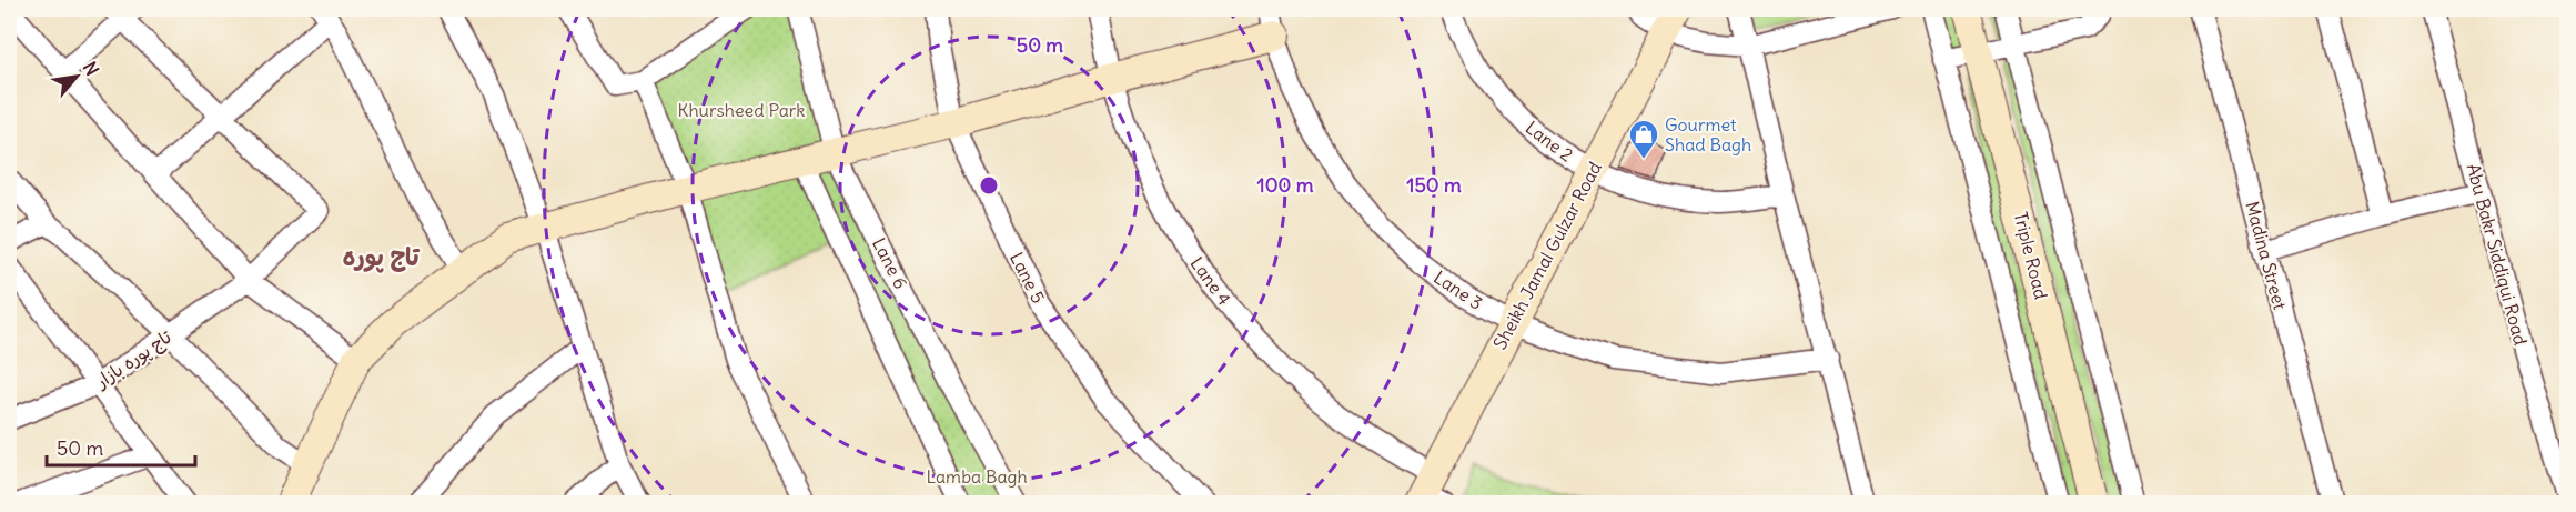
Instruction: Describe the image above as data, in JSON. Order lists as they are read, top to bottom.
{
  "streets": {
    "street": [
      "Lane 2",
      "Abu Bakr Siddiqui Road",
      "Sheikh Jamal Gulzar Road",
      "Triple Road",
      "Madina Street",
      "Lane 6",
      "Lane 5",
      "Lane 4",
      "Lane 3",
      "تاج پورہ بازار"
    ]
  },
  "crossings": [
    ["Lane 2", "Sheikh Jamal Gulzar Road"],
    ["Sheikh Jamal Gulzar Road", "Lane 4"],
    ["Sheikh Jamal Gulzar Road", "Lane 3"]
  ],
  "districts": ["تاج پورہ"],
  "parks": ["Khursheed Park", "Lamba Bagh"],
  "places": {
    "shop": ["Gourmet Shad Bagh"]
  },
  "scale_bar": "50 m",
  "north": "top right",
  "rings": ["50 m", "100 m", "150 m"]
}
